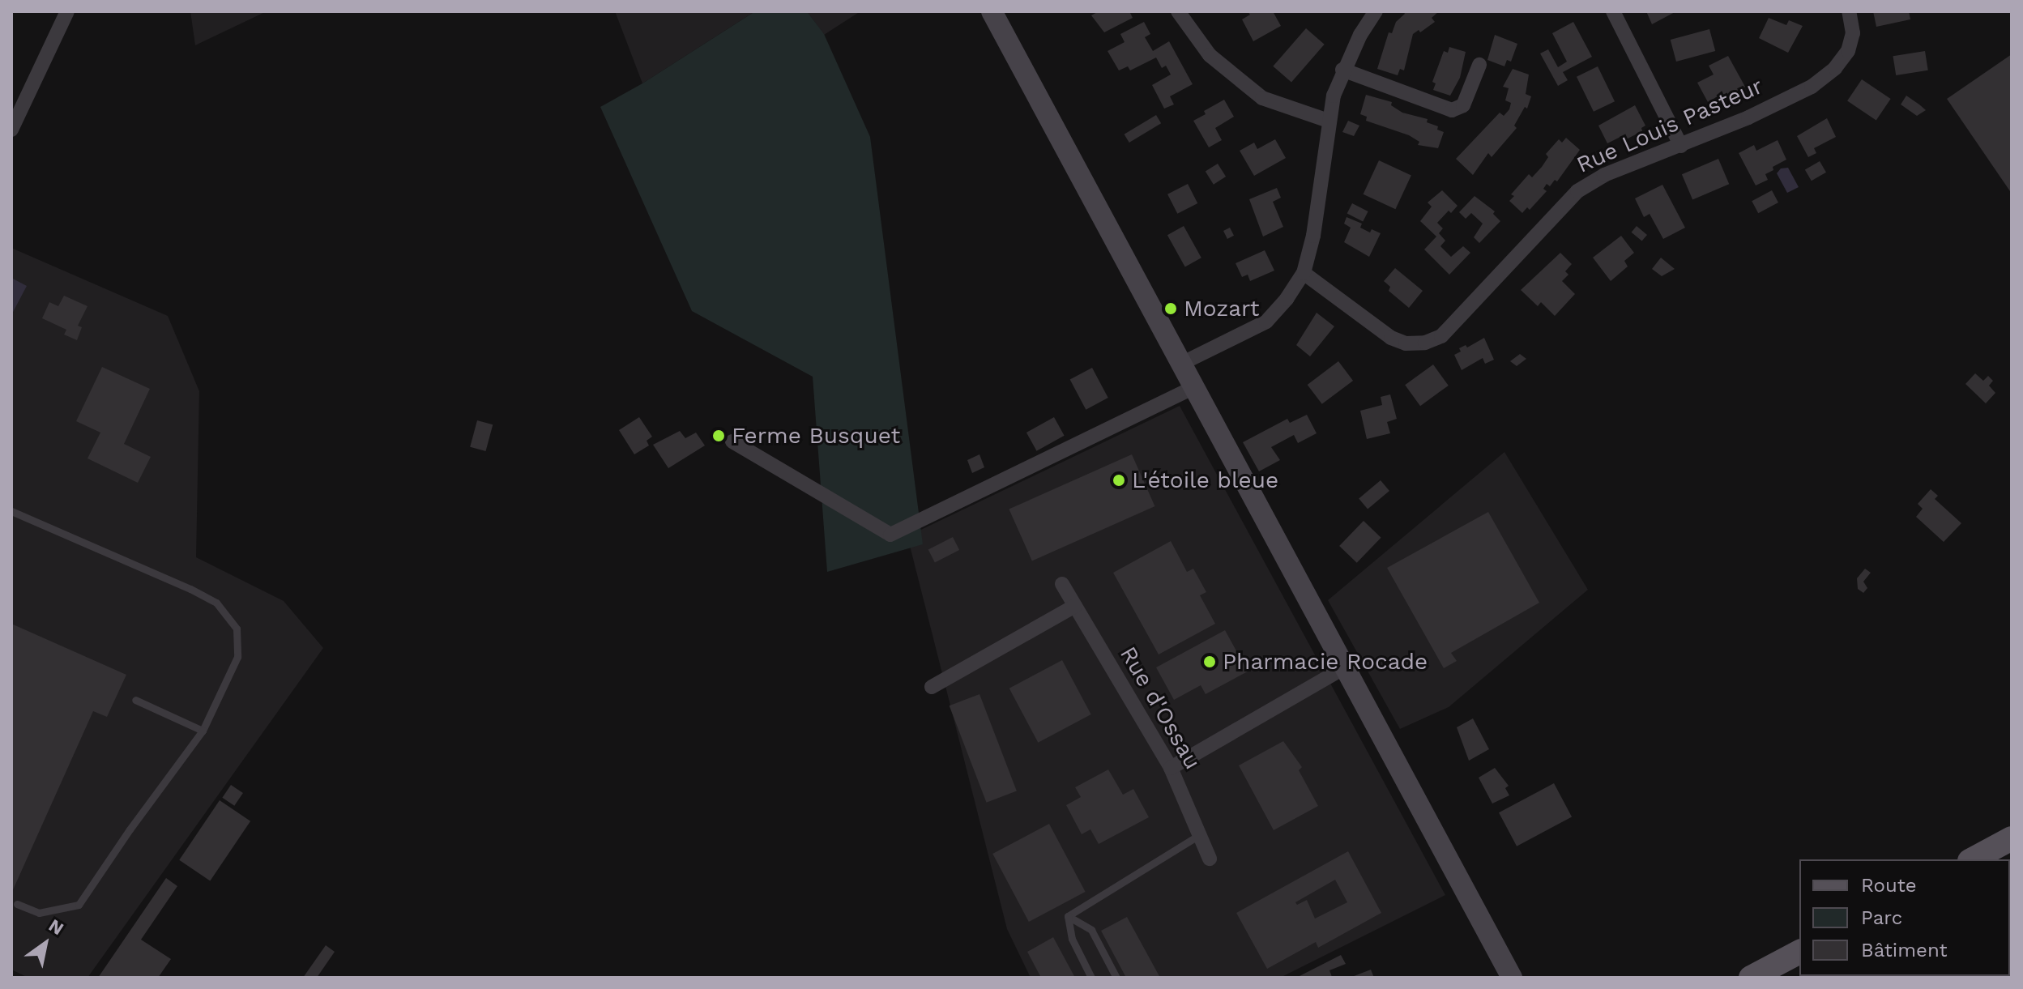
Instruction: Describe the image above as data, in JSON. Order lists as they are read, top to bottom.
{
  "streets": {
    "street": ["Rue Louis Pasteur", "Rue d'Ossau"]
  },
  "places": [
    "Mozart",
    "Ferme Busquet",
    "L'étoile bleue",
    "Pharmacie Rocade"
  ],
  "legend": ["Route", "Parc", "Bâtiment"],
  "north": "top right"
}
